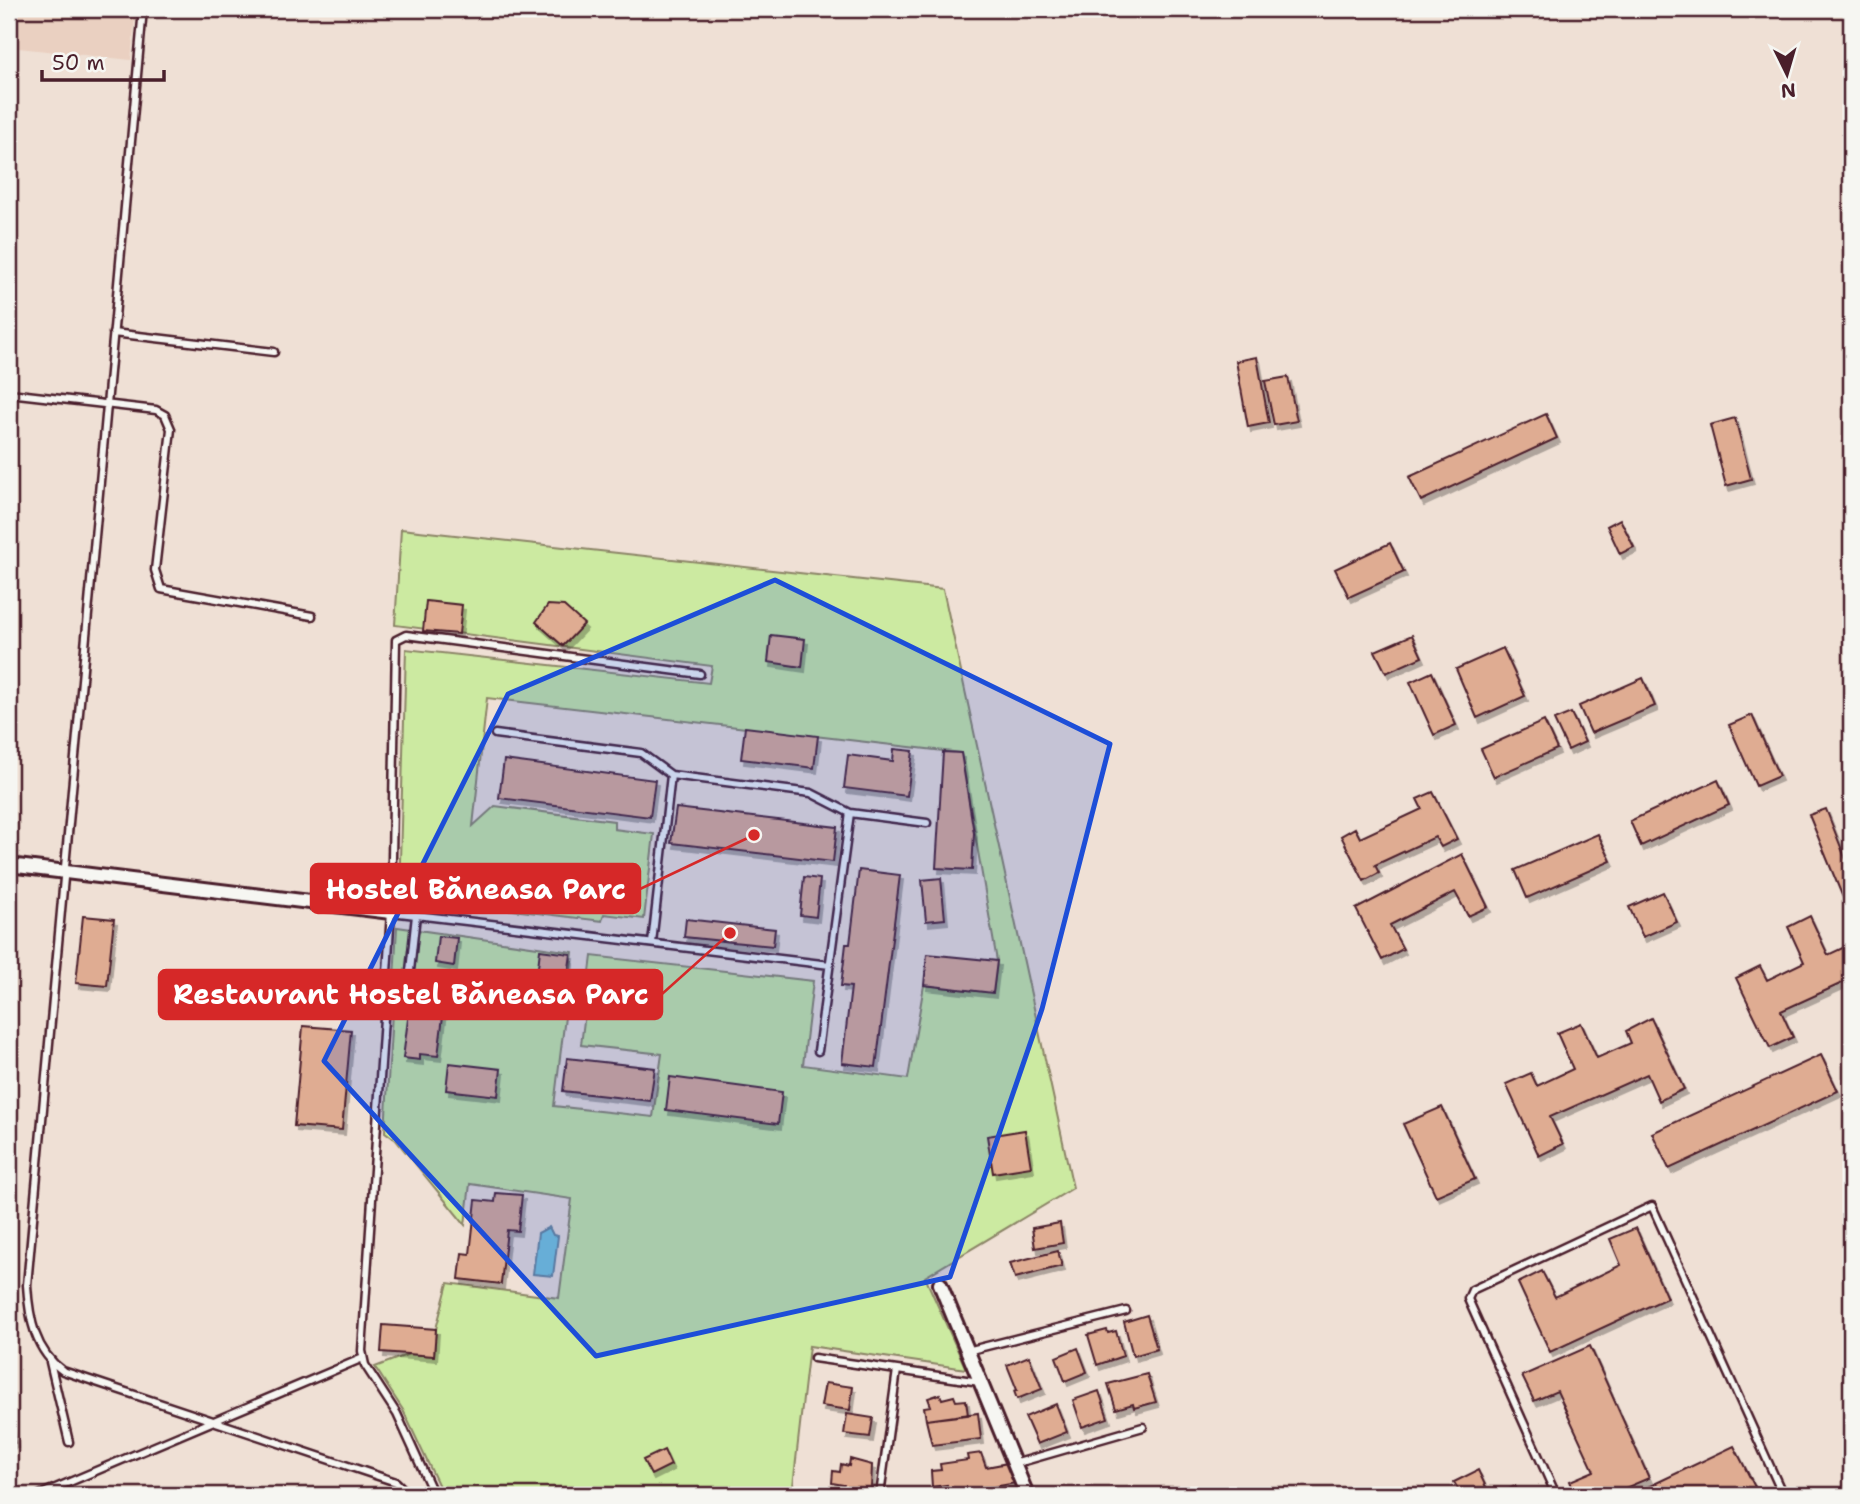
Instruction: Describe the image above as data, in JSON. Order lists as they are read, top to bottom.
{
  "places": ["Hostel Băneasa Parc", "Restaurant Hostel Băneasa Parc"],
  "scale_bar": "50 m",
  "north": "bottom"
}
